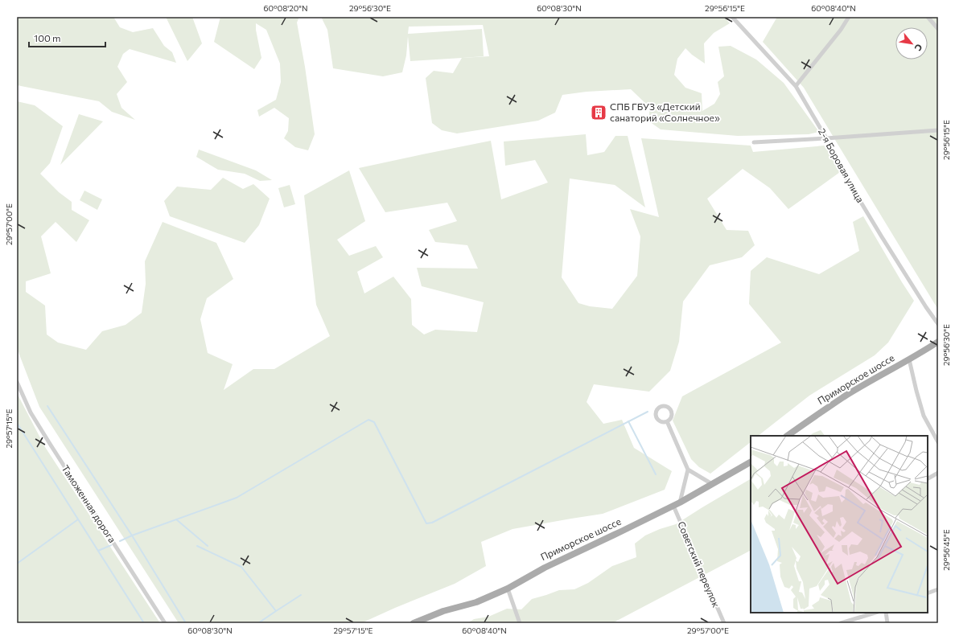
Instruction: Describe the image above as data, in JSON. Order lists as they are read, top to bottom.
{
  "streets": {
    "main road": ["Приморское шоссе"],
    "street": ["2-я Боровая улица", "Таможенная дорога", "Советский переулок"]
  },
  "crossings": [
    ["Приморское шоссе", "Советский переулок"]
  ],
  "places": {
    "building": ["СПБ ГБУЗ «Детский санаторий «Солнечное»"]
  },
  "scale_bar": "100 m",
  "north": "bottom right",
  "coordinates": [
    "60°08'20\"N",
    "29°56'30\"E",
    "60°08'30\"N",
    "29°56'15\"E",
    "60°08'40\"N",
    "29°57'00\"E",
    "29°57'15\"E",
    "29°56'45\"E"
  ]
}
